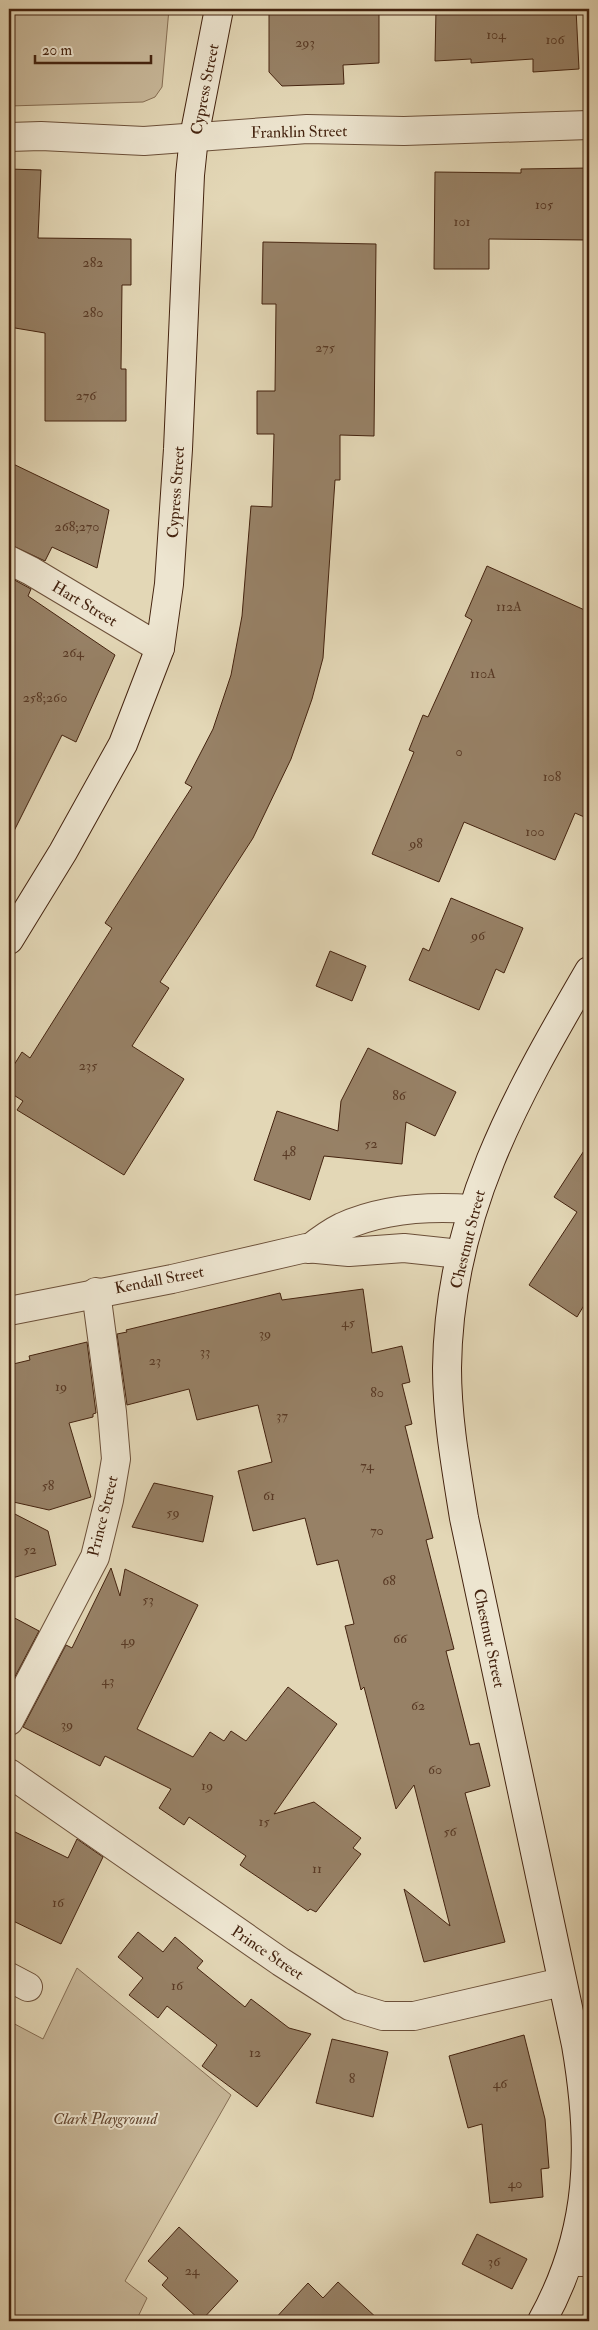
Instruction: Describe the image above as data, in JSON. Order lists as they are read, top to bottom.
{
  "streets": {
    "street": [
      "Cypress Street",
      "Franklin Street",
      "Hart Street",
      "Chestnut Street",
      "Kendall Street",
      "Prince Street"
    ]
  },
  "crossings": [
    ["Cypress Street", "Franklin Street"],
    ["Cypress Street", "Hart Street"],
    ["Chestnut Street", "Kendall Street"],
    ["Chestnut Street", "Prince Street"],
    ["Kendall Street", "Prince Street"]
  ],
  "parks": ["Clark Playground"],
  "house_numbers": [
    "104",
    "106",
    "293",
    "105",
    "101",
    "282",
    "280",
    "275",
    "276",
    "268;270",
    "112A",
    "264",
    "110A",
    "258;260",
    "0",
    "108",
    "100",
    "98",
    "96",
    "235",
    "86",
    "52",
    "48",
    "45",
    "39",
    "33",
    "23",
    "19",
    "80",
    "37",
    "74",
    "58",
    "61",
    "59",
    "70",
    "52",
    "68",
    "53",
    "66",
    "49",
    "43",
    "62",
    "39",
    "60",
    "19",
    "15",
    "56",
    "11",
    "16",
    "16",
    "12",
    "8",
    "46",
    "40",
    "36",
    "24"
  ],
  "scale_bar": "20 m"
}
